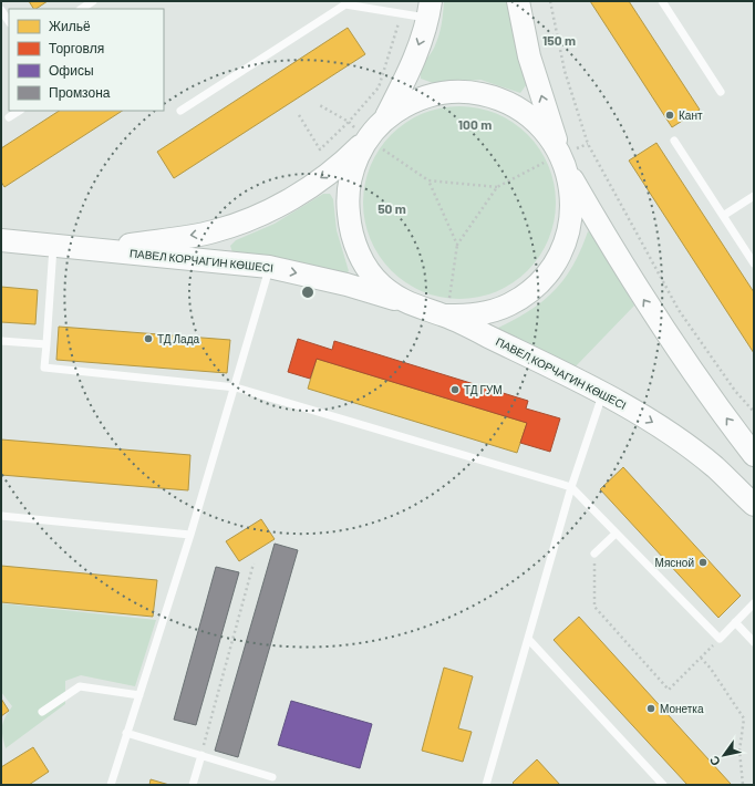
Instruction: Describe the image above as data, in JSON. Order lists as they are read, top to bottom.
{
  "streets": {
    "street": ["ПАВЕЛ КОРЧАГИН КӨШЕСІ"]
  },
  "places": [
    "Кант",
    "ТД Лада",
    "ТД ГУМ",
    "Мясной",
    "Монетка"
  ],
  "legend": [
    "Жильё",
    "Торговля",
    "Офисы",
    "Промзона"
  ],
  "north": "bottom left",
  "rings": ["150 m", "100 m", "50 m"]
}
